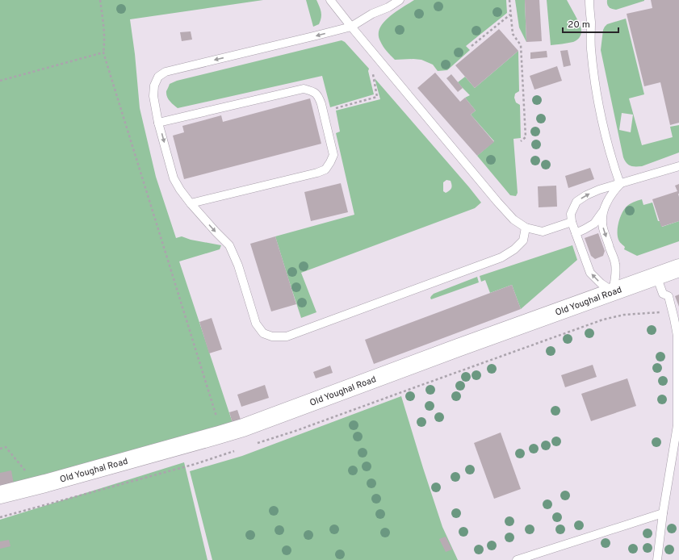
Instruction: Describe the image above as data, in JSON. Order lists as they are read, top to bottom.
{
  "streets": {
    "street": ["Old Youghal Road"]
  },
  "scale_bar": "20 m"
}
